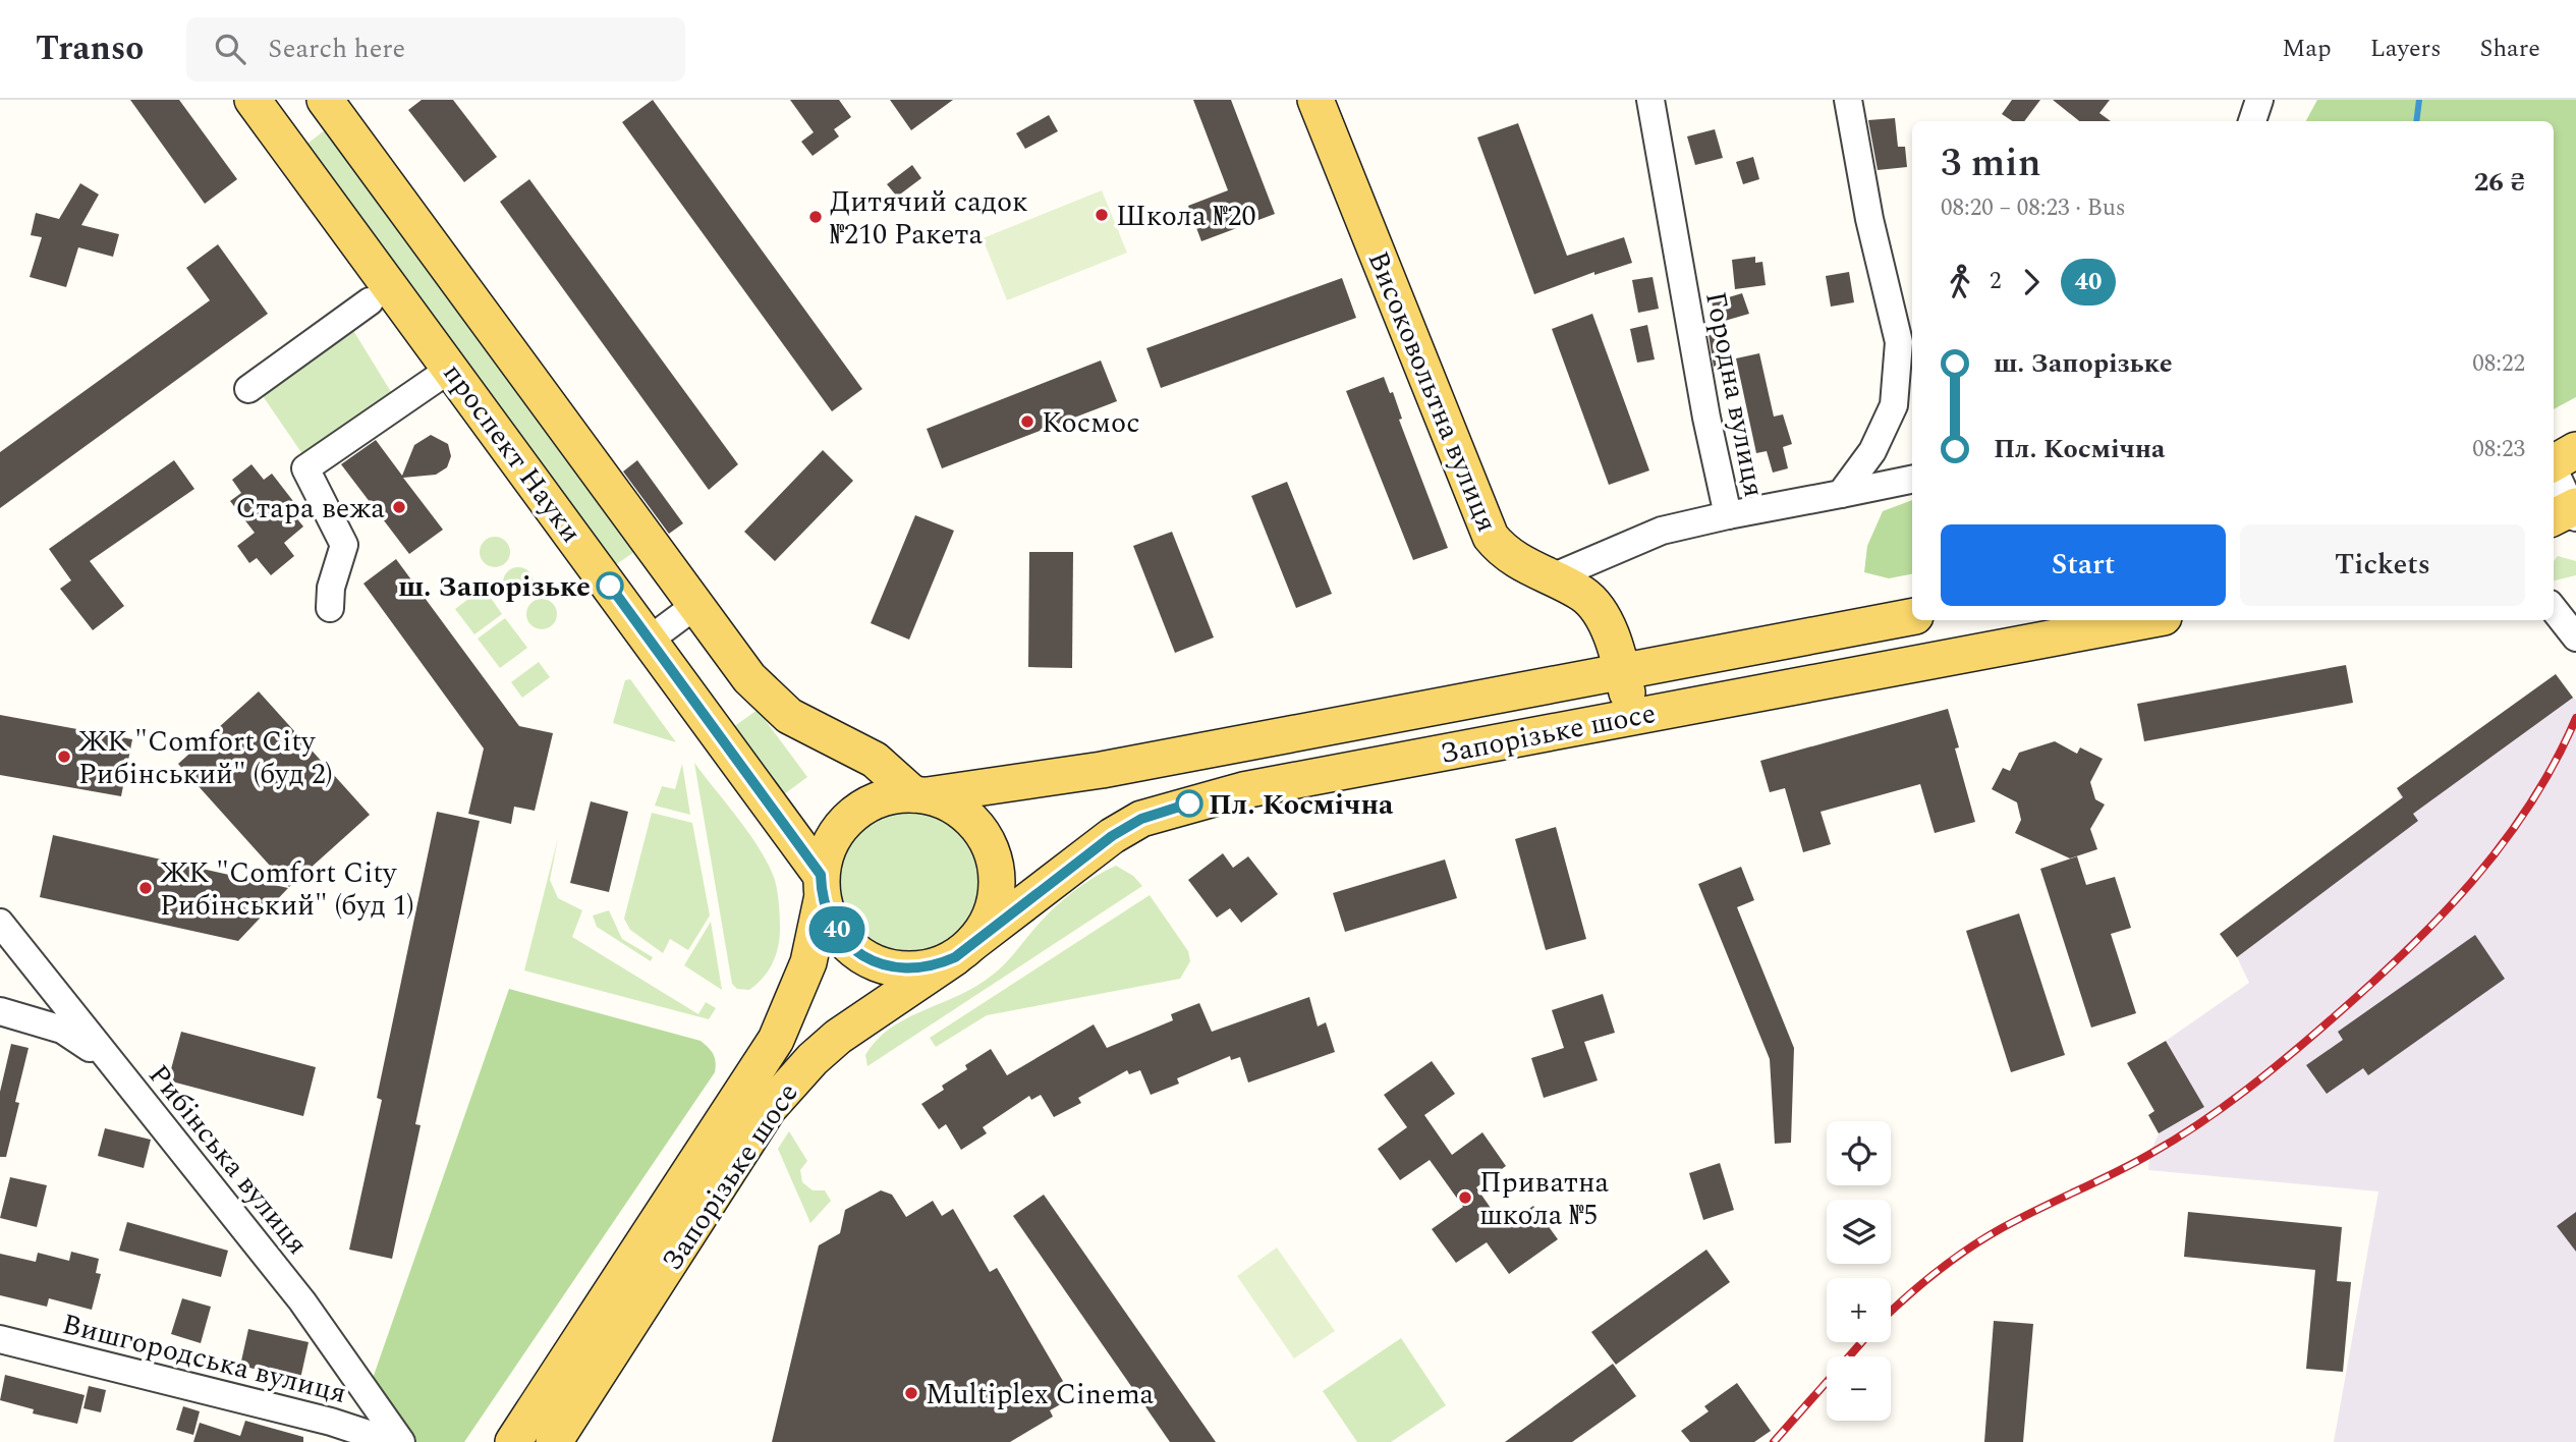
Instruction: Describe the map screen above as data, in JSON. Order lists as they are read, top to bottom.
{
  "streets": {
    "main road": ["Високовольтна вулиця", "проспект Науки", "Запорізьке шосе"],
    "street": ["Городна вулиця", "Рибінська вулиця", "Вишгородська вулиця"]
  },
  "crossings": [
    ["Високовольтна вулиця", "Городна вулиця"],
    ["Високовольтна вулиця", "Запорізьке шосе"],
    ["проспект Науки", "Запорізьке шосе"]
  ],
  "places": [
    "Школа №20",
    "Дитячий садок №210 Ракета",
    "Космос",
    "Стара вежа",
    "ш. Запорізьке",
    "ЖК \"Comfort City Рибінський\" (буд 2)",
    "Пл. Космічна",
    "ЖК \"Comfort City Рибінський\" (буд 1)",
    "Приватна школа №5",
    "Multiplex Cinema"
  ],
  "lines": ["bus line 40"],
  "page": {
    "header": "Transo",
    "search": "Search here",
    "nav": ["Map", "Layers", "Share"],
    "on_map": "40",
    "heading": ["3 min", "08:20 – 08:23 · Bus", "26 ₴"],
    "legs": ["2", "40"],
    "list": [
      {
        "name": "ш. Запорізьке",
        "value": "08:22"
      },
      {
        "name": "Пл. Космічна",
        "value": "08:23"
      }
    ],
    "buttons": ["Start", "Tickets"],
    "map_buttons": ["+", "−"]
  }
}
